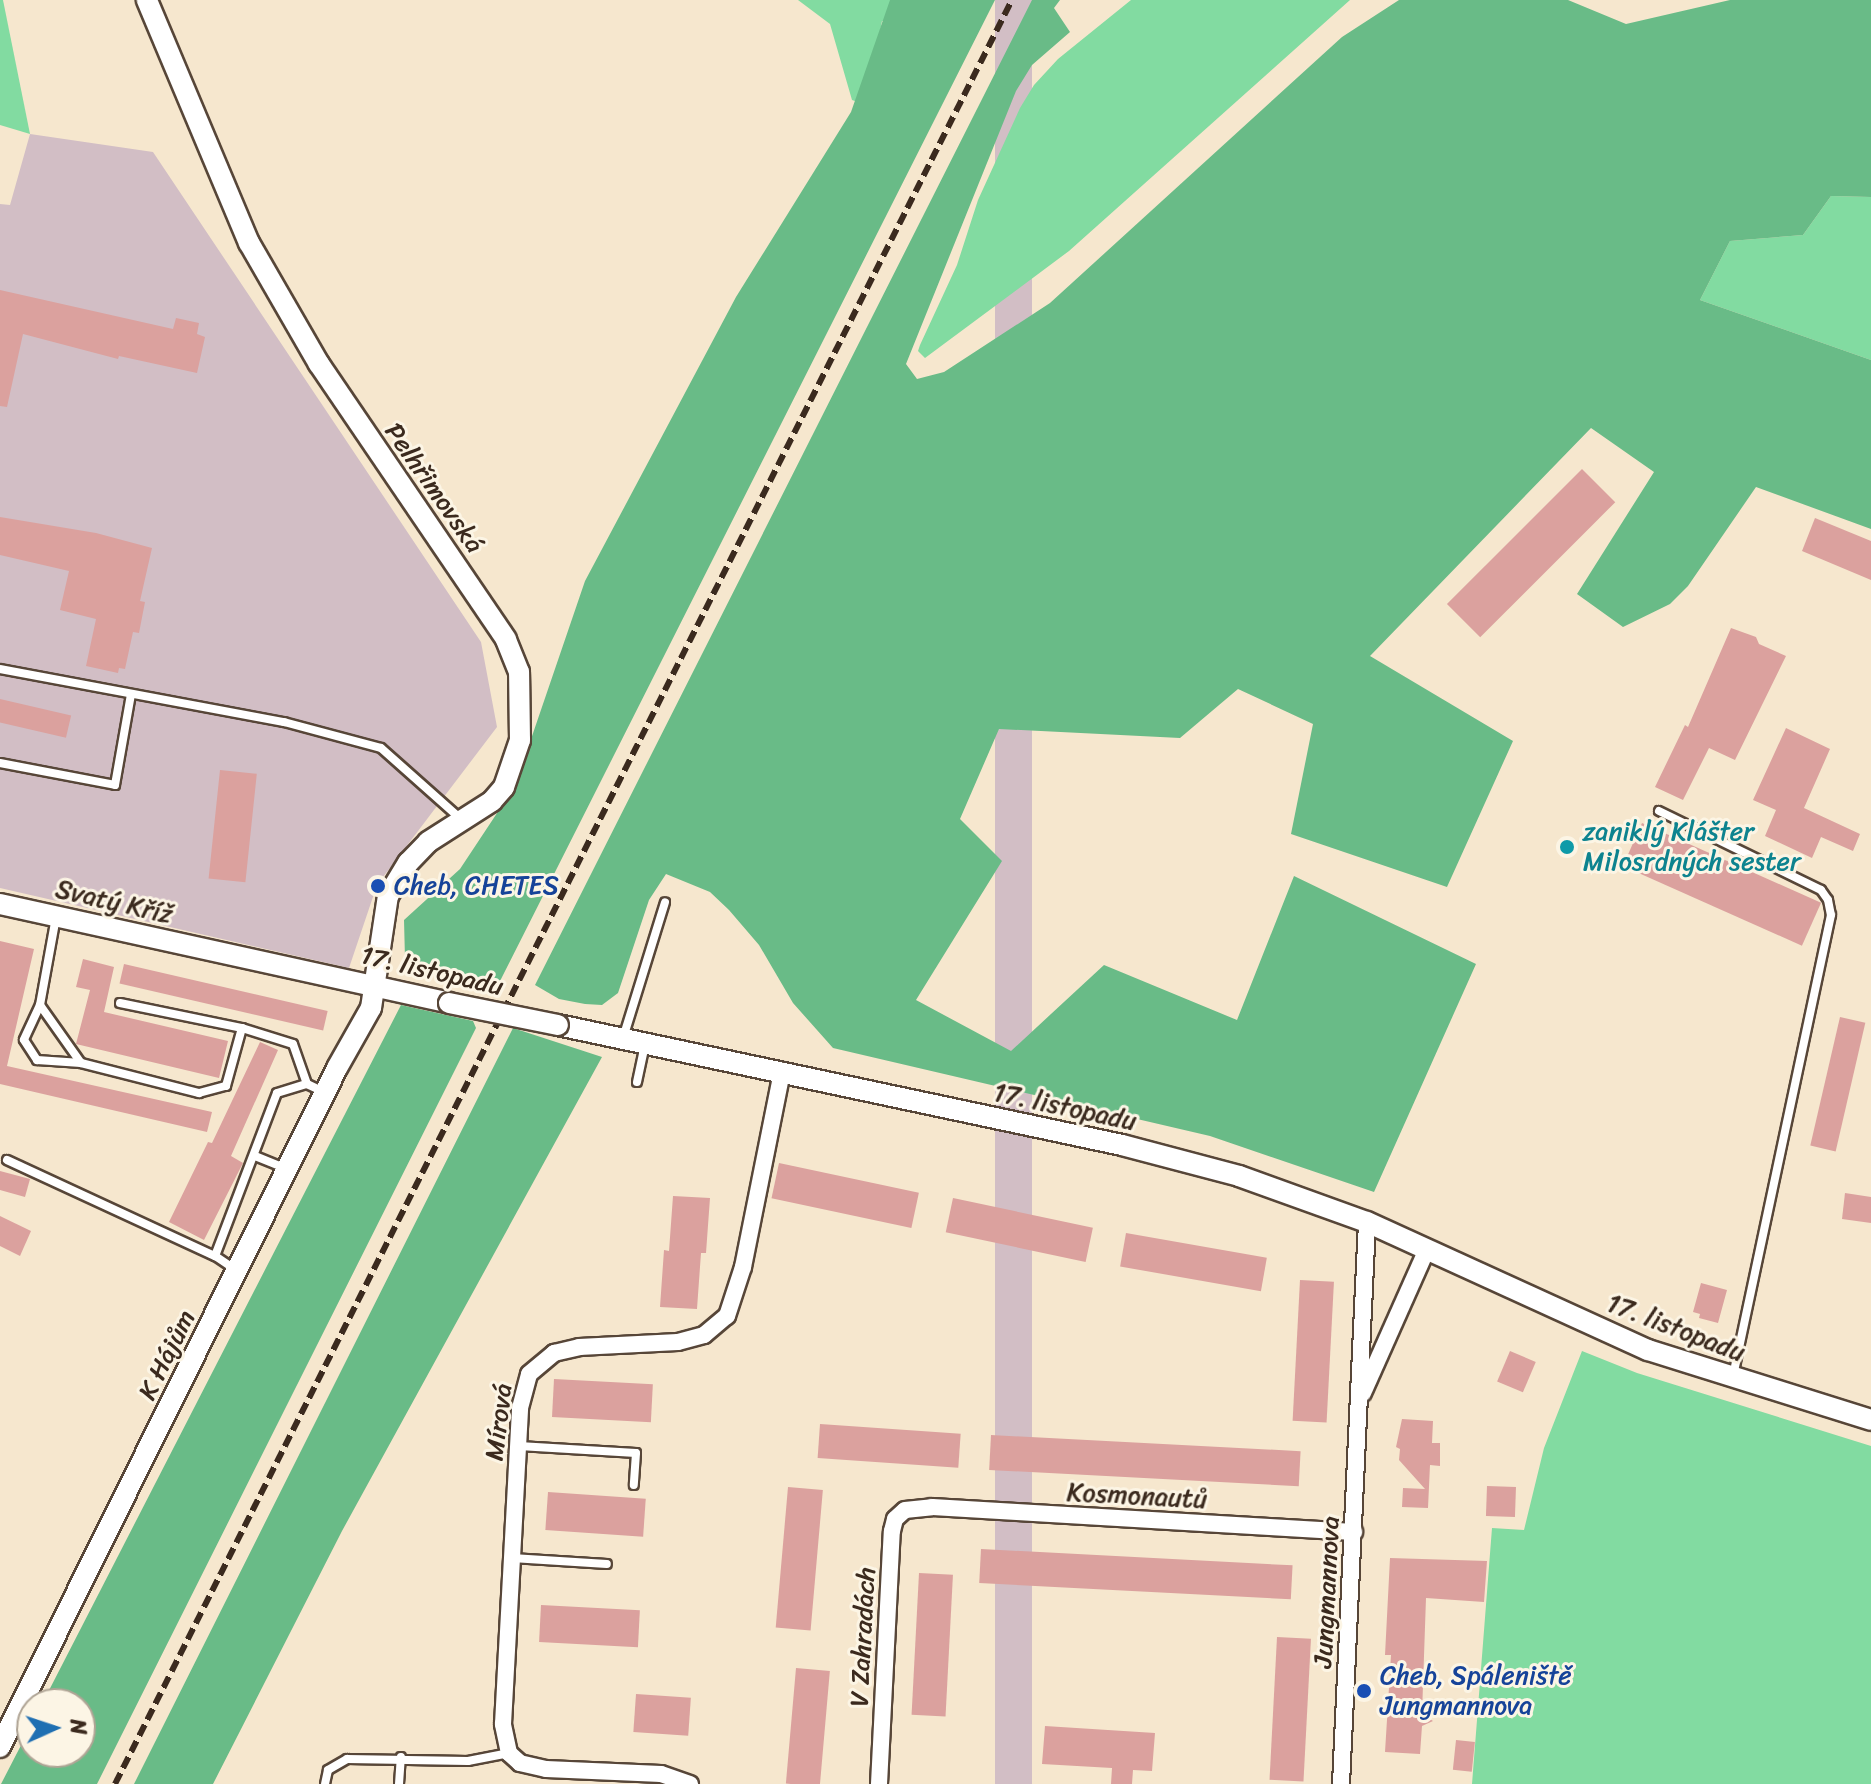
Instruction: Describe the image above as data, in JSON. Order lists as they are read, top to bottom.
{
  "streets": {
    "street": [
      "Pelhřimovská",
      "Svatý Kříž",
      "17. listopadu",
      "K Hájům",
      "Mírová",
      "Kosmonautů",
      "Jungmannova",
      "V Zahradách"
    ]
  },
  "crossings": [
    ["Pelhřimovská", "17. listopadu"],
    ["Pelhřimovská", "K Hájům"],
    ["Svatý Kříž", "17. listopadu"],
    ["17. listopadu", "K Hájům"],
    ["17. listopadu", "Mírová"],
    ["17. listopadu", "Jungmannova"],
    ["Kosmonautů", "Jungmannova"],
    ["Kosmonautů", "V Zahradách"]
  ],
  "places": ["zaniklý Klášter Milosrdných sester", "Cheb, CHETES", "Cheb, Spáleniště Jungmannova"],
  "north": "right"
}
